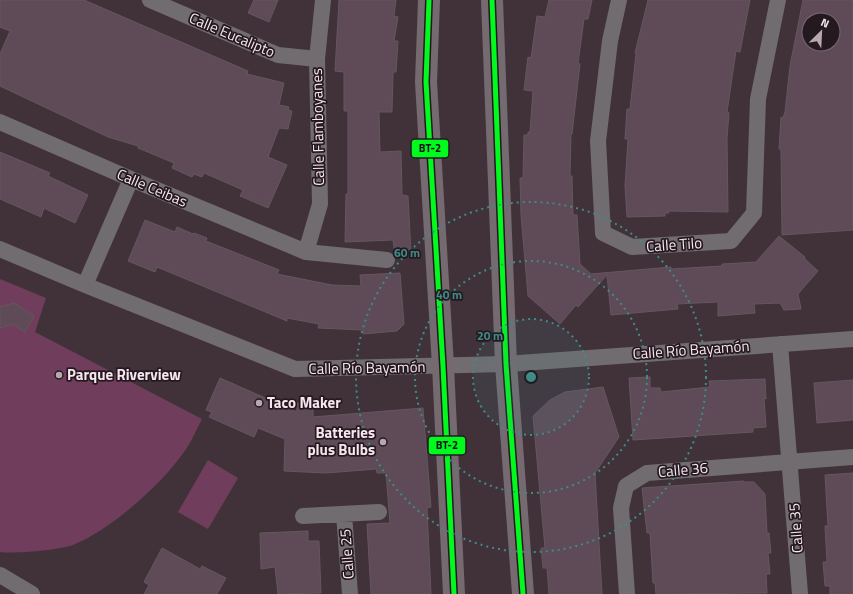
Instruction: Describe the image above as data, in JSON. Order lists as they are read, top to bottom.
{
  "streets": {
    "street": [
      "Calle Eucalipto",
      "Calle Flamboyanes",
      "Calle Ceibas",
      "Calle Tilo",
      "Calle Río Bayamón",
      "Calle 36",
      "Calle 35",
      "Calle 25"
    ]
  },
  "crossings": [
    ["Calle Eucalipto", "Calle Flamboyanes"],
    ["Calle Flamboyanes", "Calle Ceibas"],
    ["Calle Río Bayamón", "Calle 35"],
    ["Calle 36", "Calle 35"]
  ],
  "places": ["Parque Riverview", "Taco Maker", "Batteries plus Bulbs"],
  "lines": ["transit line BT-2"],
  "north": "top right",
  "rings": ["60 m", "40 m", "20 m"]
}
